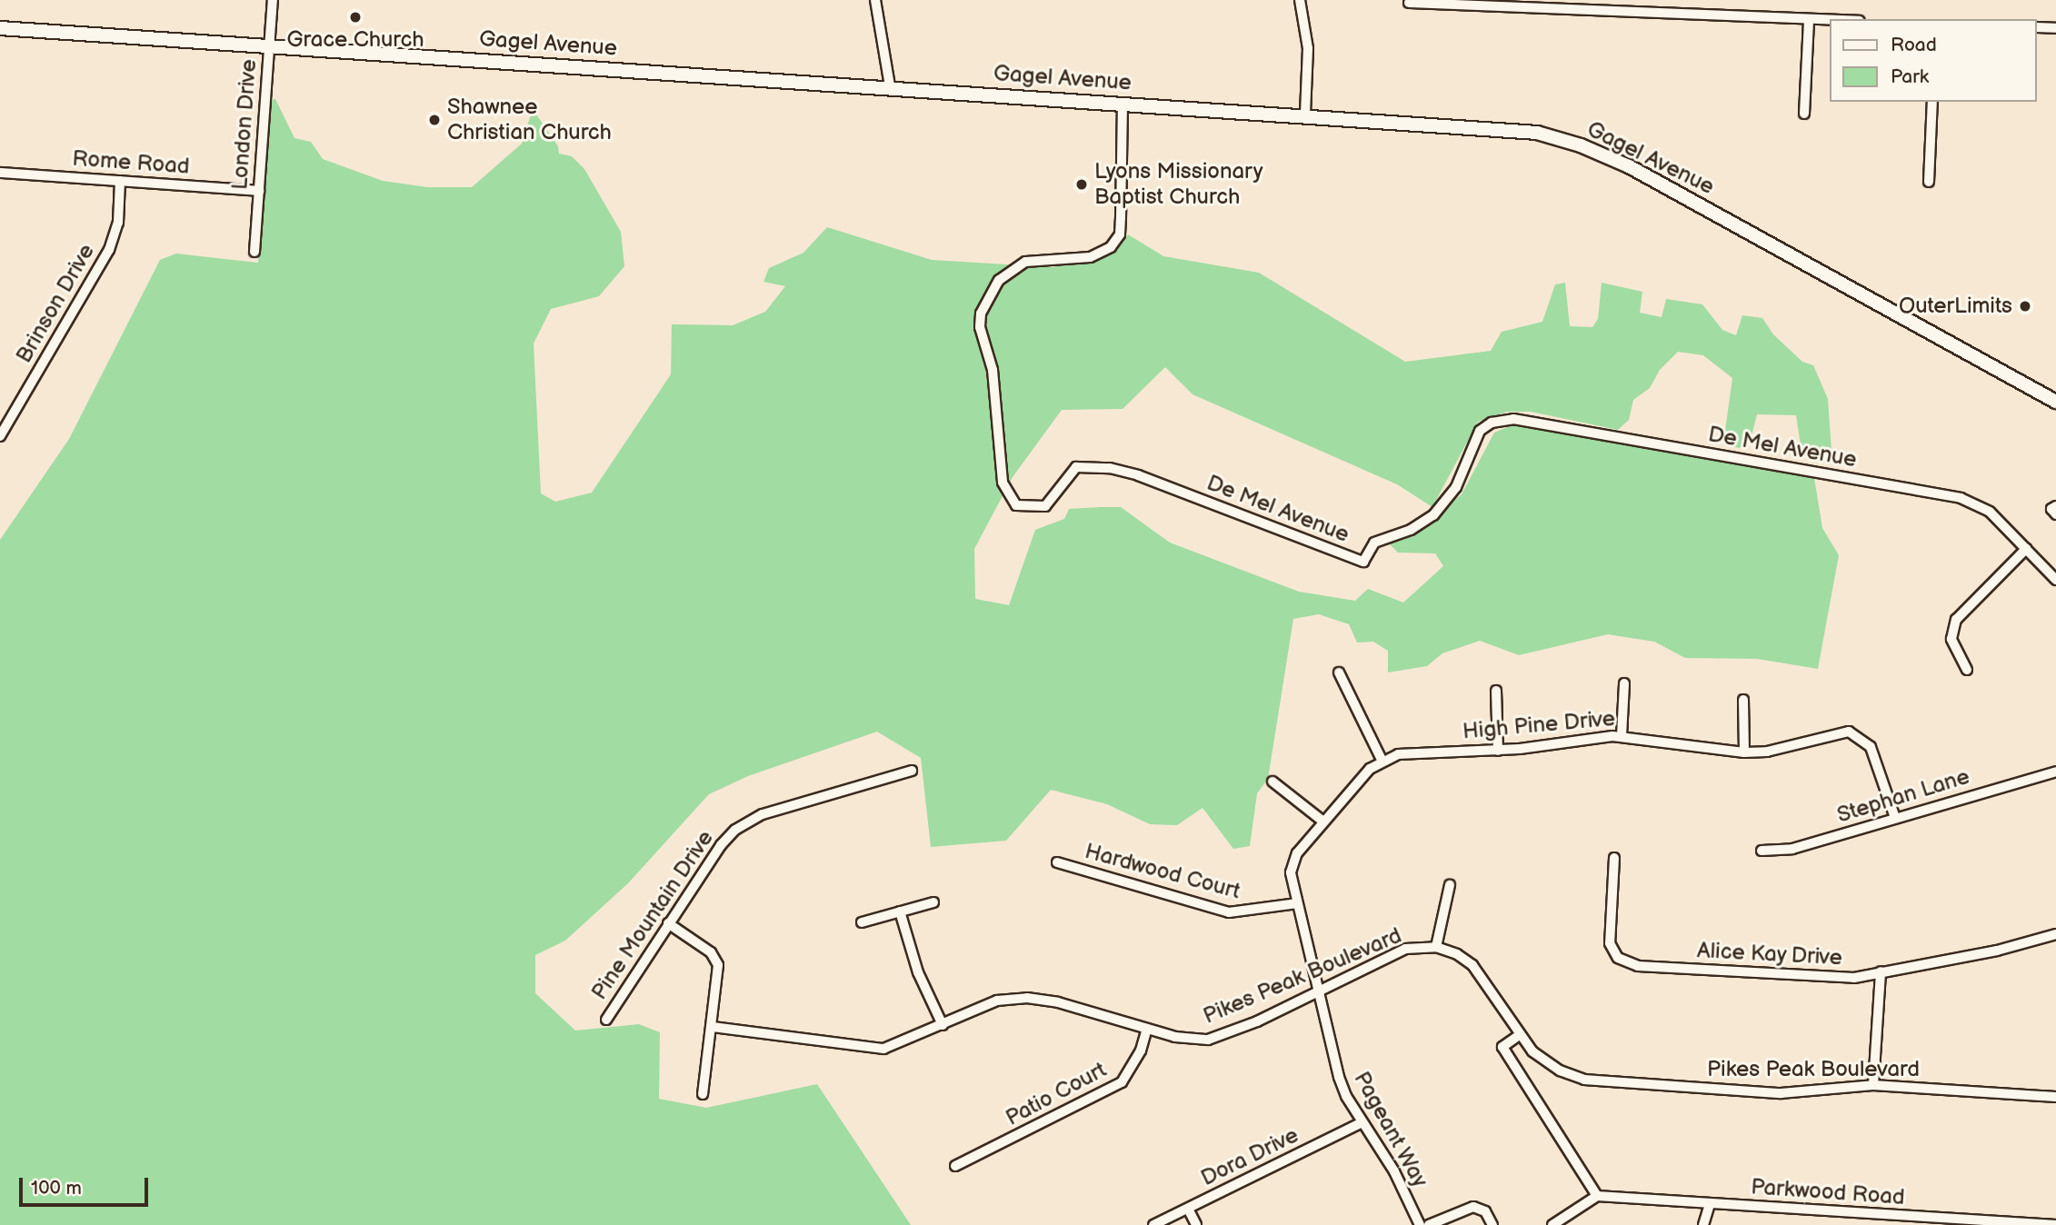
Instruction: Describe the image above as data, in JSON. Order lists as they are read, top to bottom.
{
  "streets": {
    "street": [
      "Gagel Avenue",
      "London Drive",
      "Rome Road",
      "Brinson Drive",
      "De Mel Avenue",
      "High Pine Drive",
      "Stephan Lane",
      "Hardwood Court",
      "Pine Mountain Drive",
      "Alice Kay Drive",
      "Pikes Peak Boulevard",
      "Patio Court",
      "Pageant Way",
      "Dora Drive",
      "Parkwood Road"
    ]
  },
  "crossings": [
    ["Gagel Avenue", "London Drive"],
    ["Gagel Avenue", "De Mel Avenue"],
    ["London Drive", "Rome Road"],
    ["Rome Road", "Brinson Drive"],
    ["High Pine Drive", "Stephan Lane"],
    ["High Pine Drive", "Hardwood Court"],
    ["High Pine Drive", "Pageant Way"],
    ["Hardwood Court", "Pageant Way"],
    ["Pikes Peak Boulevard", "Patio Court"],
    ["Pikes Peak Boulevard", "Pageant Way"],
    ["Pageant Way", "Dora Drive"]
  ],
  "places": [
    "Grace Church",
    "Shawnee Christian Church",
    "Lyons Missionary Baptist Church",
    "OuterLimits"
  ],
  "legend": ["Road", "Park"],
  "scale_bar": "100 m"
}
